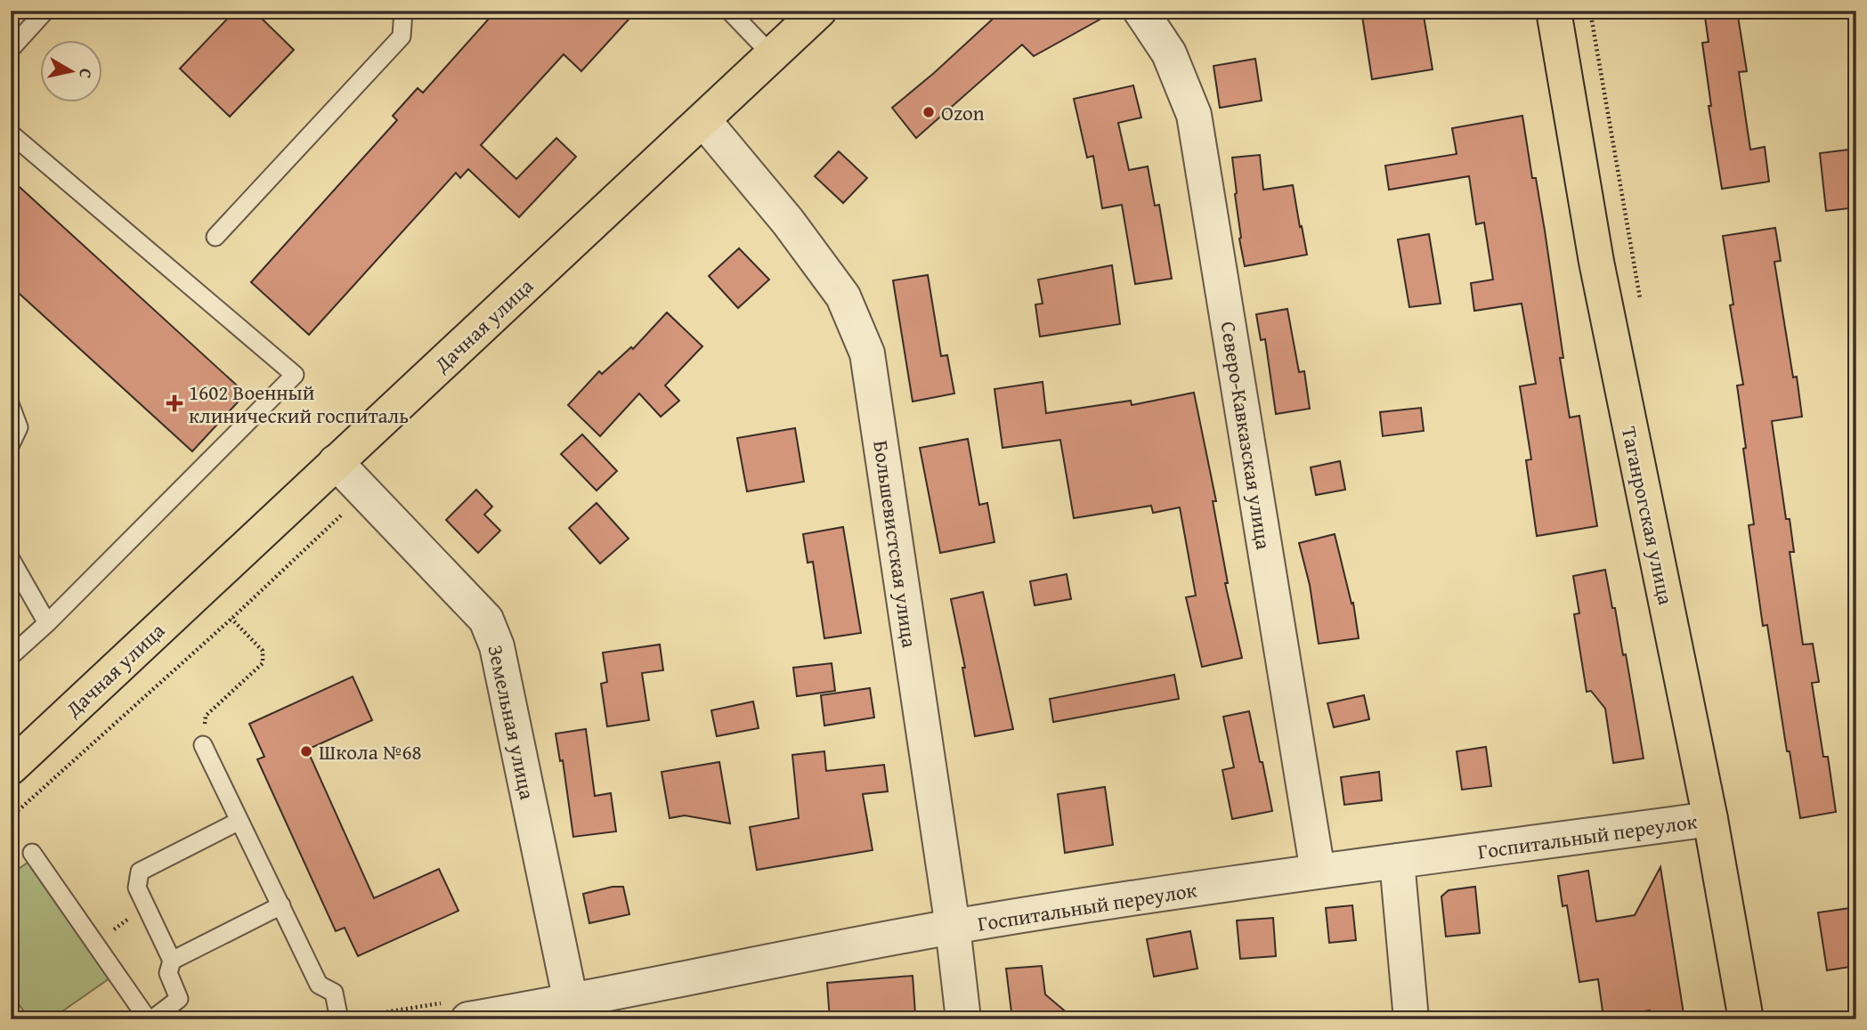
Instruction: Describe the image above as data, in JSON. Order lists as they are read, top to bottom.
{
  "streets": {
    "main road": ["Дачная улица", "Таганрогская улица"],
    "street": [
      "Северо-Кавказская улица",
      "Большевистская улица",
      "Земельная улица",
      "Госпитальный переулок"
    ]
  },
  "crossings": [
    ["Дачная улица", "Большевистская улица"],
    ["Дачная улица", "Земельная улица"],
    ["Северо-Кавказская улица", "Госпитальный переулок"],
    ["Таганрогская улица", "Госпитальный переулок"],
    ["Большевистская улица", "Госпитальный переулок"],
    ["Земельная улица", "Госпитальный переулок"]
  ],
  "places": {
    "other": ["Ozon", "Школа №68"],
    "health": ["1602 Военный клинический госпиталь"]
  },
  "north": "right"
}
